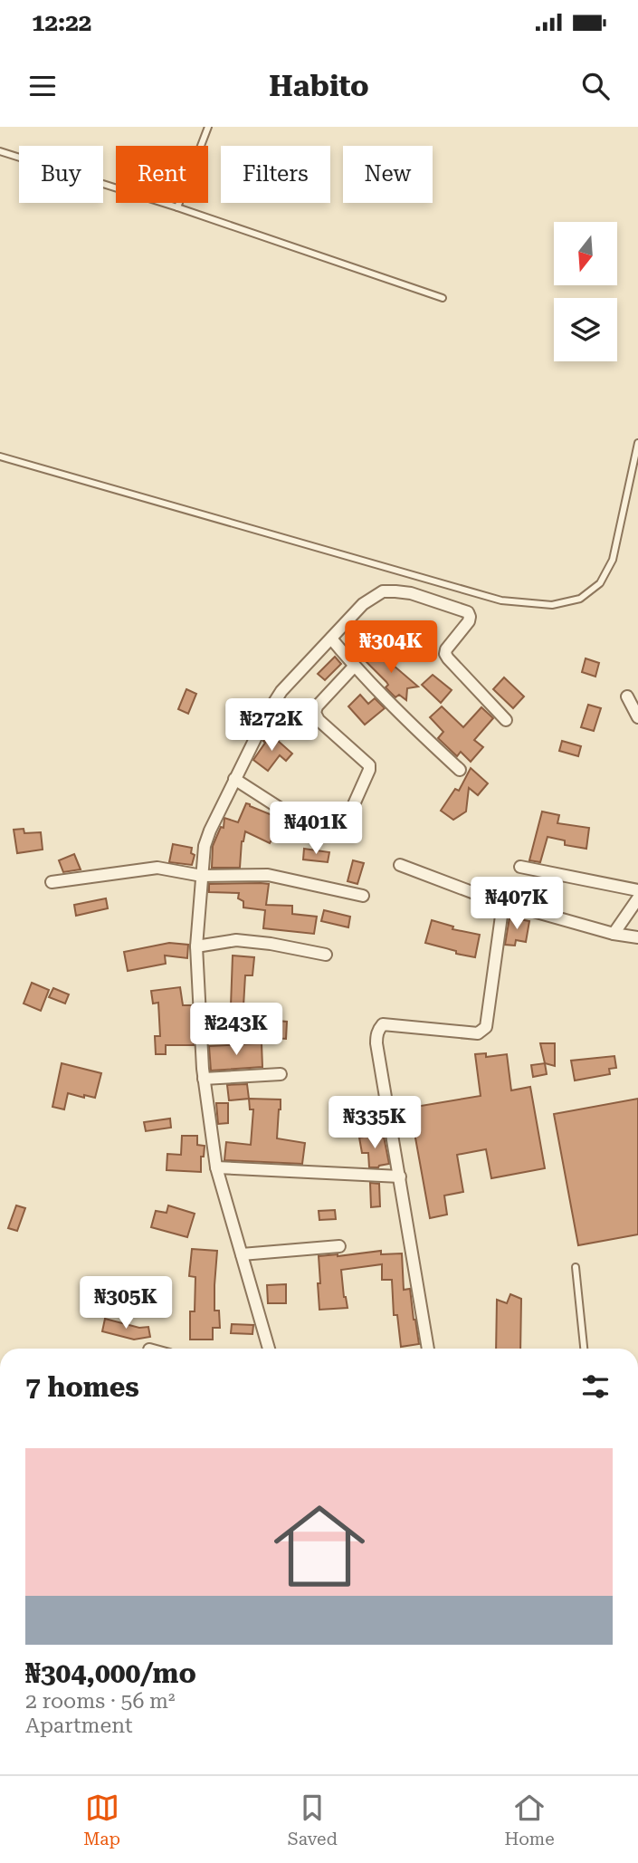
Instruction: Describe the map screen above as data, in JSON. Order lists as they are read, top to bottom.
{
  "north": "bottom",
  "page": {
    "status": "12:22",
    "header": "Habito",
    "chip": [
      "Buy",
      "Rent",
      "Filters",
      "New"
    ],
    "price": [
      "₦304K",
      "₦272K",
      "₦401K",
      "₦407K",
      "₦243K",
      "₦335K",
      "₦305K"
    ],
    "heading": "7 homes",
    "list": [
      {
        "name": "₦304,000/mo",
        "note": "2 rooms · 56 m² · Apartment"
      }
    ],
    "tabs": ["Map", "Saved", "Home"]
  }
}
